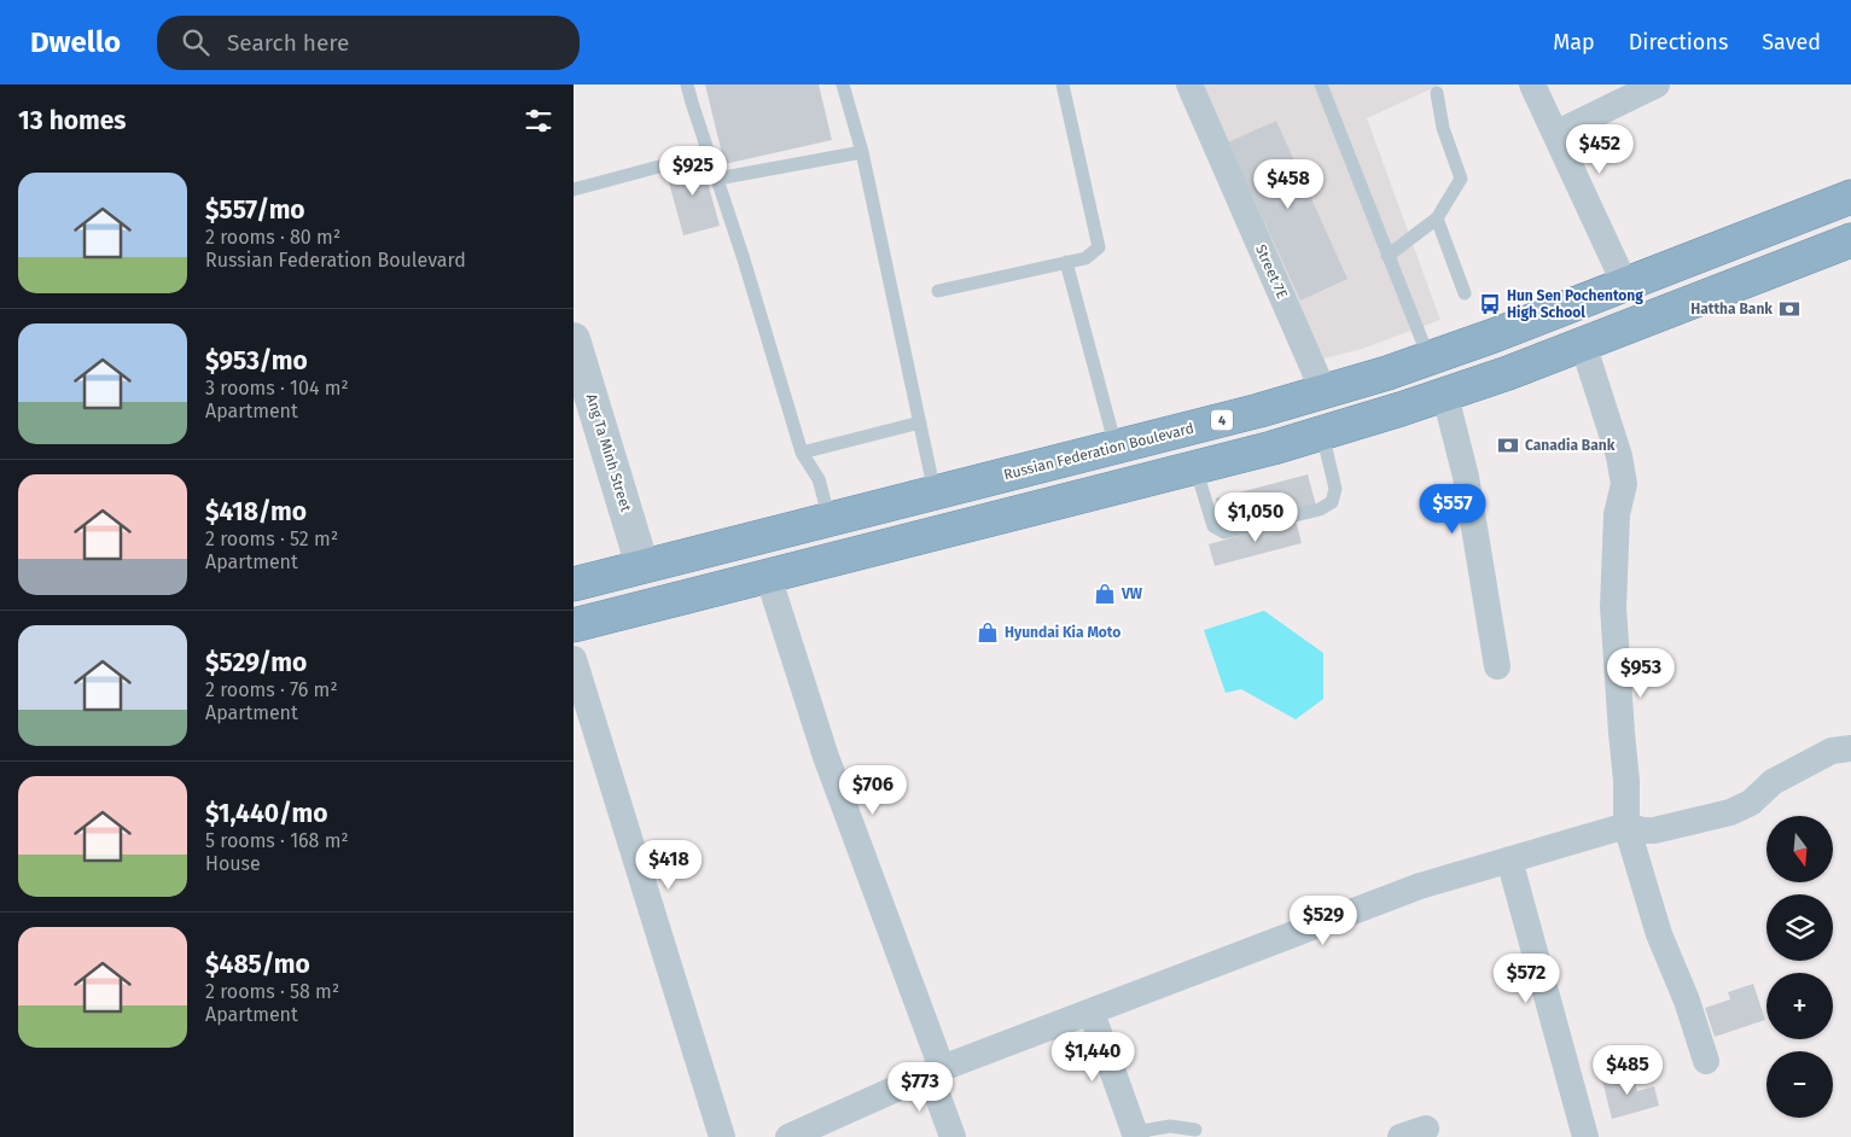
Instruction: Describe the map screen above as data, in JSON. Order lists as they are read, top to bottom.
{
  "streets": {
    "highway": ["4", "Russian Federation Boulevard"],
    "street": ["Street 7E", "Ang Ta Minh Street"]
  },
  "crossings": [
    ["Street 7E", "Russian Federation Boulevard"],
    ["Russian Federation Boulevard", "Ang Ta Minh Street"]
  ],
  "places": {
    "bus stop": ["Hun Sen Pochentong High School"],
    "bank": ["Hattha Bank", "Canadia Bank"],
    "shop": ["VW", "Hyundai Kia Moto"]
  },
  "north": "bottom",
  "page": {
    "header": "Dwello",
    "search": "Search here",
    "nav": ["Map", "Directions", "Saved"],
    "heading": "13 homes",
    "price": [
      "$452",
      "$925",
      "$458",
      "$557",
      "$1,050",
      "$953",
      "$706",
      "$418",
      "$529",
      "$572",
      "$1,440",
      "$485",
      "$773"
    ],
    "list": [
      {
        "name": "$557/mo",
        "note": "2 rooms · 80 m² · Russian Federation Boulevard"
      },
      {
        "name": "$953/mo",
        "note": "3 rooms · 104 m² · Apartment"
      },
      {
        "name": "$418/mo",
        "note": "2 rooms · 52 m² · Apartment"
      },
      {
        "name": "$529/mo",
        "note": "2 rooms · 76 m² · Apartment"
      },
      {
        "name": "$1,440/mo",
        "note": "5 rooms · 168 m² · House"
      },
      {
        "name": "$485/mo",
        "note": "2 rooms · 58 m² · Apartment"
      }
    ],
    "map_buttons": ["+", "−"]
  }
}
